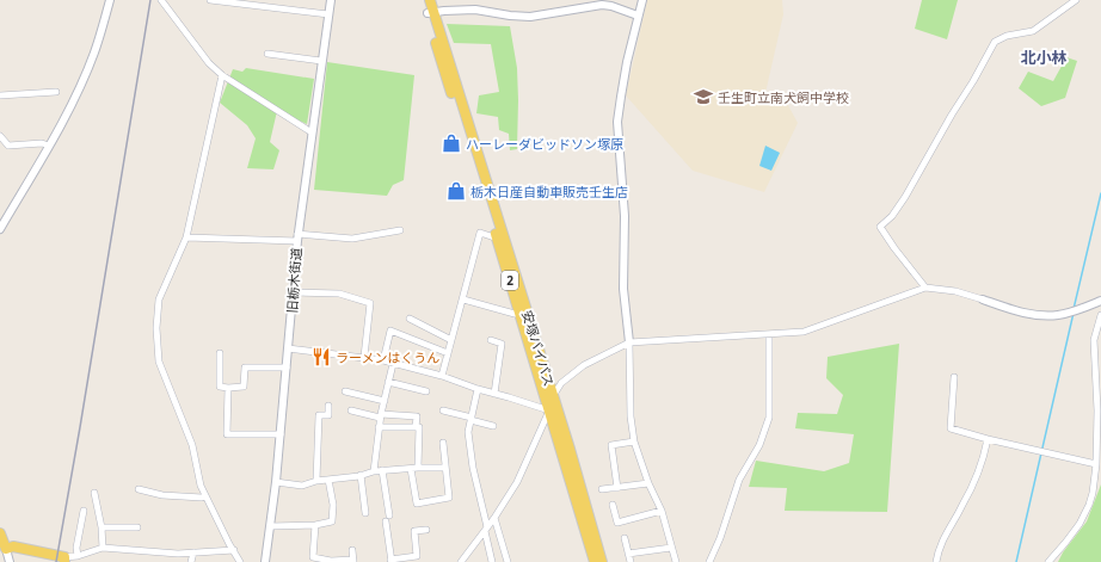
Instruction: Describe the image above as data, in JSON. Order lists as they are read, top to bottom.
{
  "streets": {
    "main road": ["2", "安塚バイパス"],
    "street": ["旧栃木街道"]
  },
  "districts": ["北小林"],
  "places": {
    "school or university": ["壬生町立南犬飼中学校"],
    "shop": ["ハーレーダビッドソン塚原", "栃木日産自動車販売壬生店"],
    "restaurant": ["ラーメンはくうん"]
  }
}
